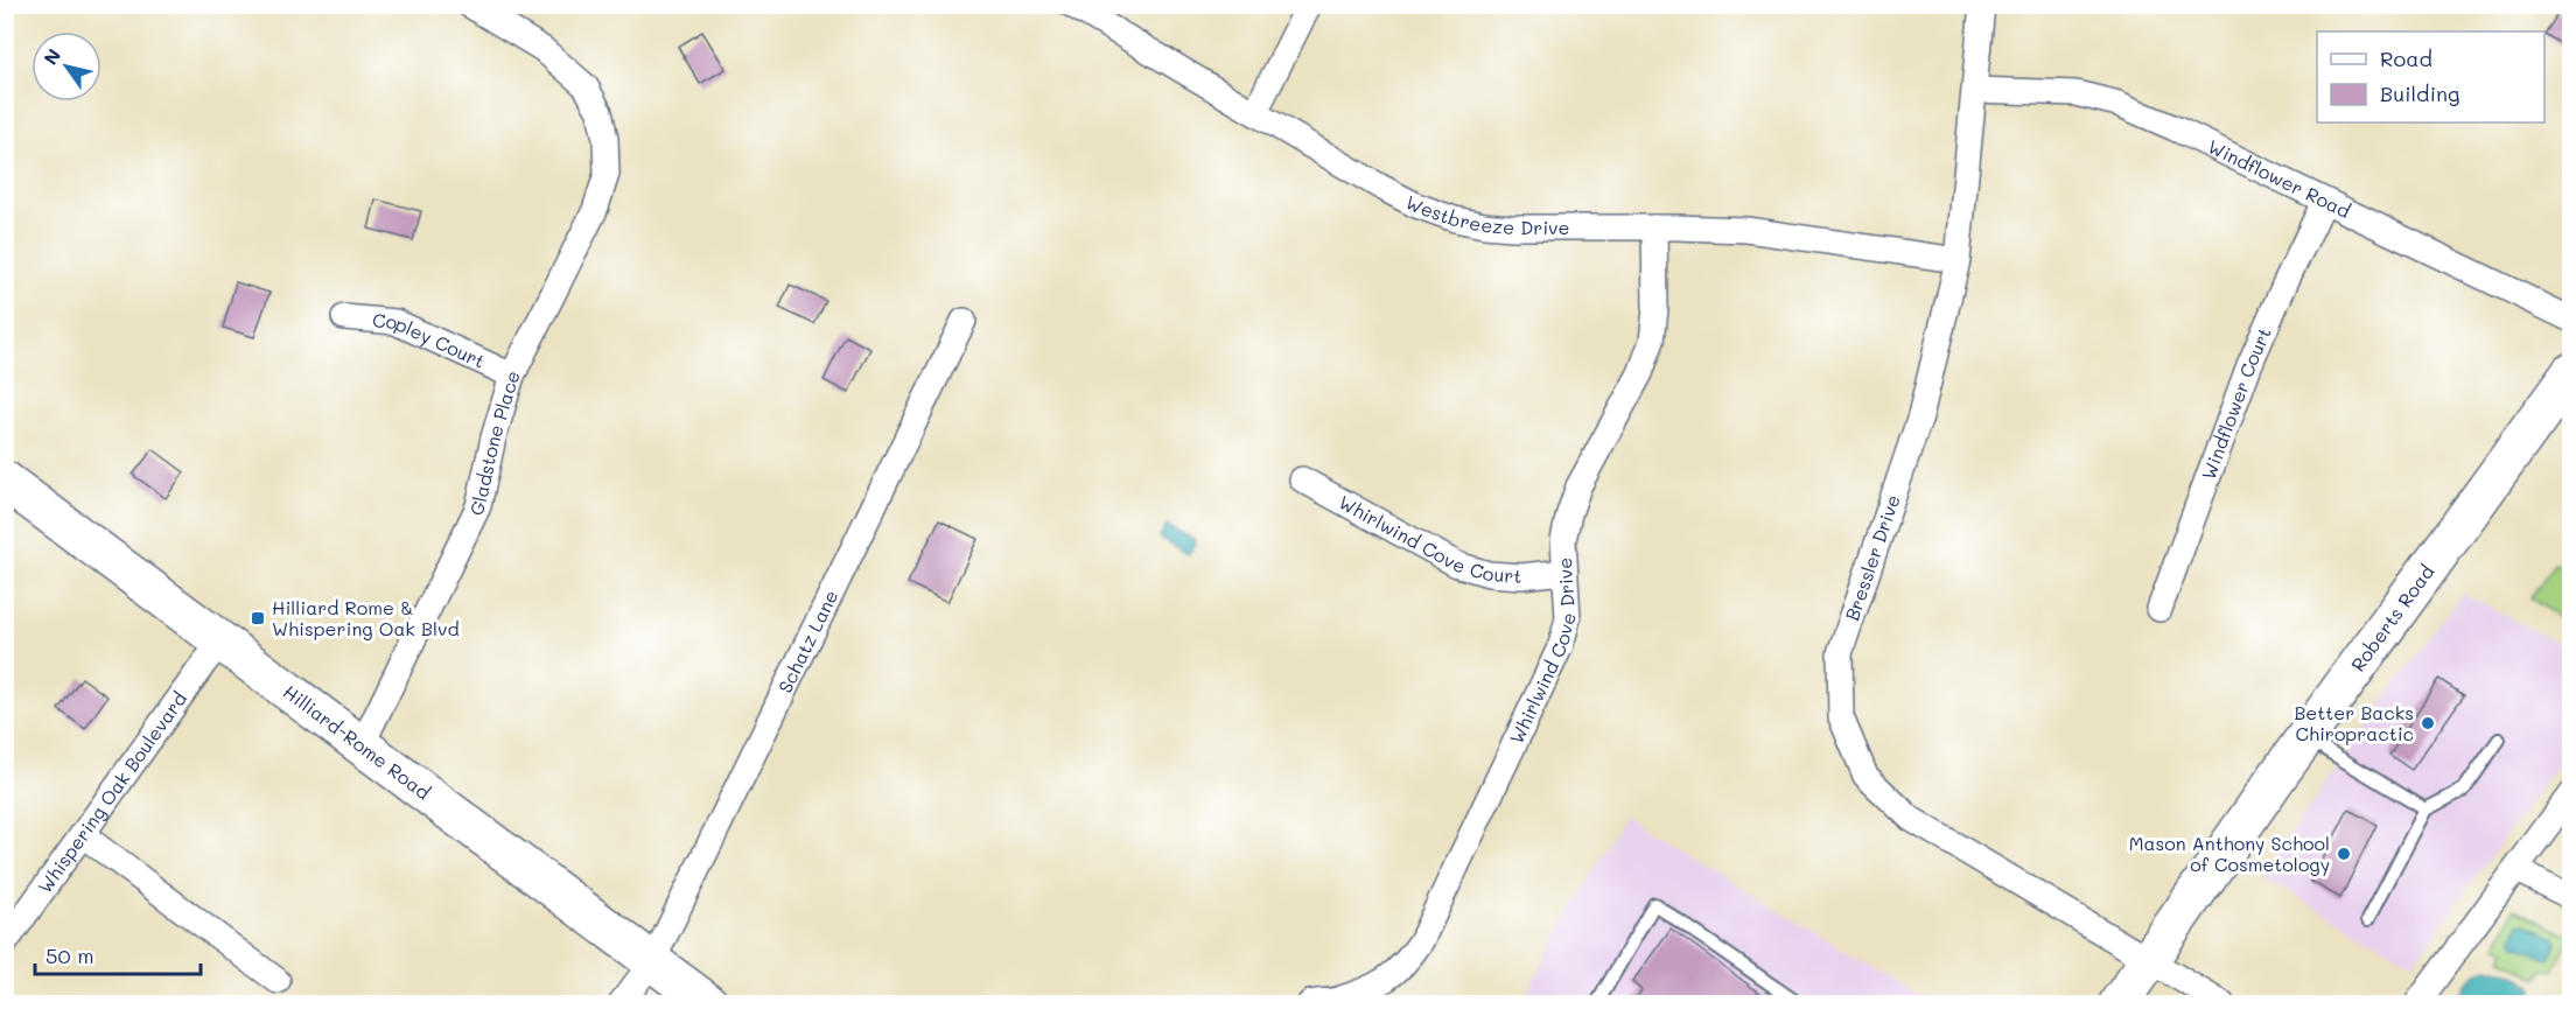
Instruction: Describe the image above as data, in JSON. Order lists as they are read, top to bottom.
{
  "streets": {
    "main road": ["Roberts Road", "Hilliard-Rome Road"],
    "street": [
      "Windflower Road",
      "Westbreeze Drive",
      "Copley Court",
      "Windflower Court",
      "Gladstone Place",
      "Whirlwind Cove Court",
      "Bressler Drive",
      "Schatz Lane",
      "Whirlwind Cove Drive",
      "Whispering Oak Boulevard"
    ]
  },
  "crossings": [
    ["Windflower Road", "Windflower Court"],
    ["Windflower Road", "Bressler Drive"],
    ["Westbreeze Drive", "Bressler Drive"],
    ["Westbreeze Drive", "Whirlwind Cove Drive"],
    ["Copley Court", "Gladstone Place"],
    ["Gladstone Place", "Hilliard-Rome Road"],
    ["Whirlwind Cove Court", "Whirlwind Cove Drive"],
    ["Bressler Drive", "Roberts Road"],
    ["Schatz Lane", "Hilliard-Rome Road"],
    ["Hilliard-Rome Road", "Whispering Oak Boulevard"]
  ],
  "places": {
    "transit": ["Hilliard Rome & Whispering Oak Blvd"],
    "other": ["Better Backs Chiropractic", "Mason Anthony School of Cosmetology"]
  },
  "legend": ["Road", "Building"],
  "scale_bar": "50 m",
  "north": "top left"
}
